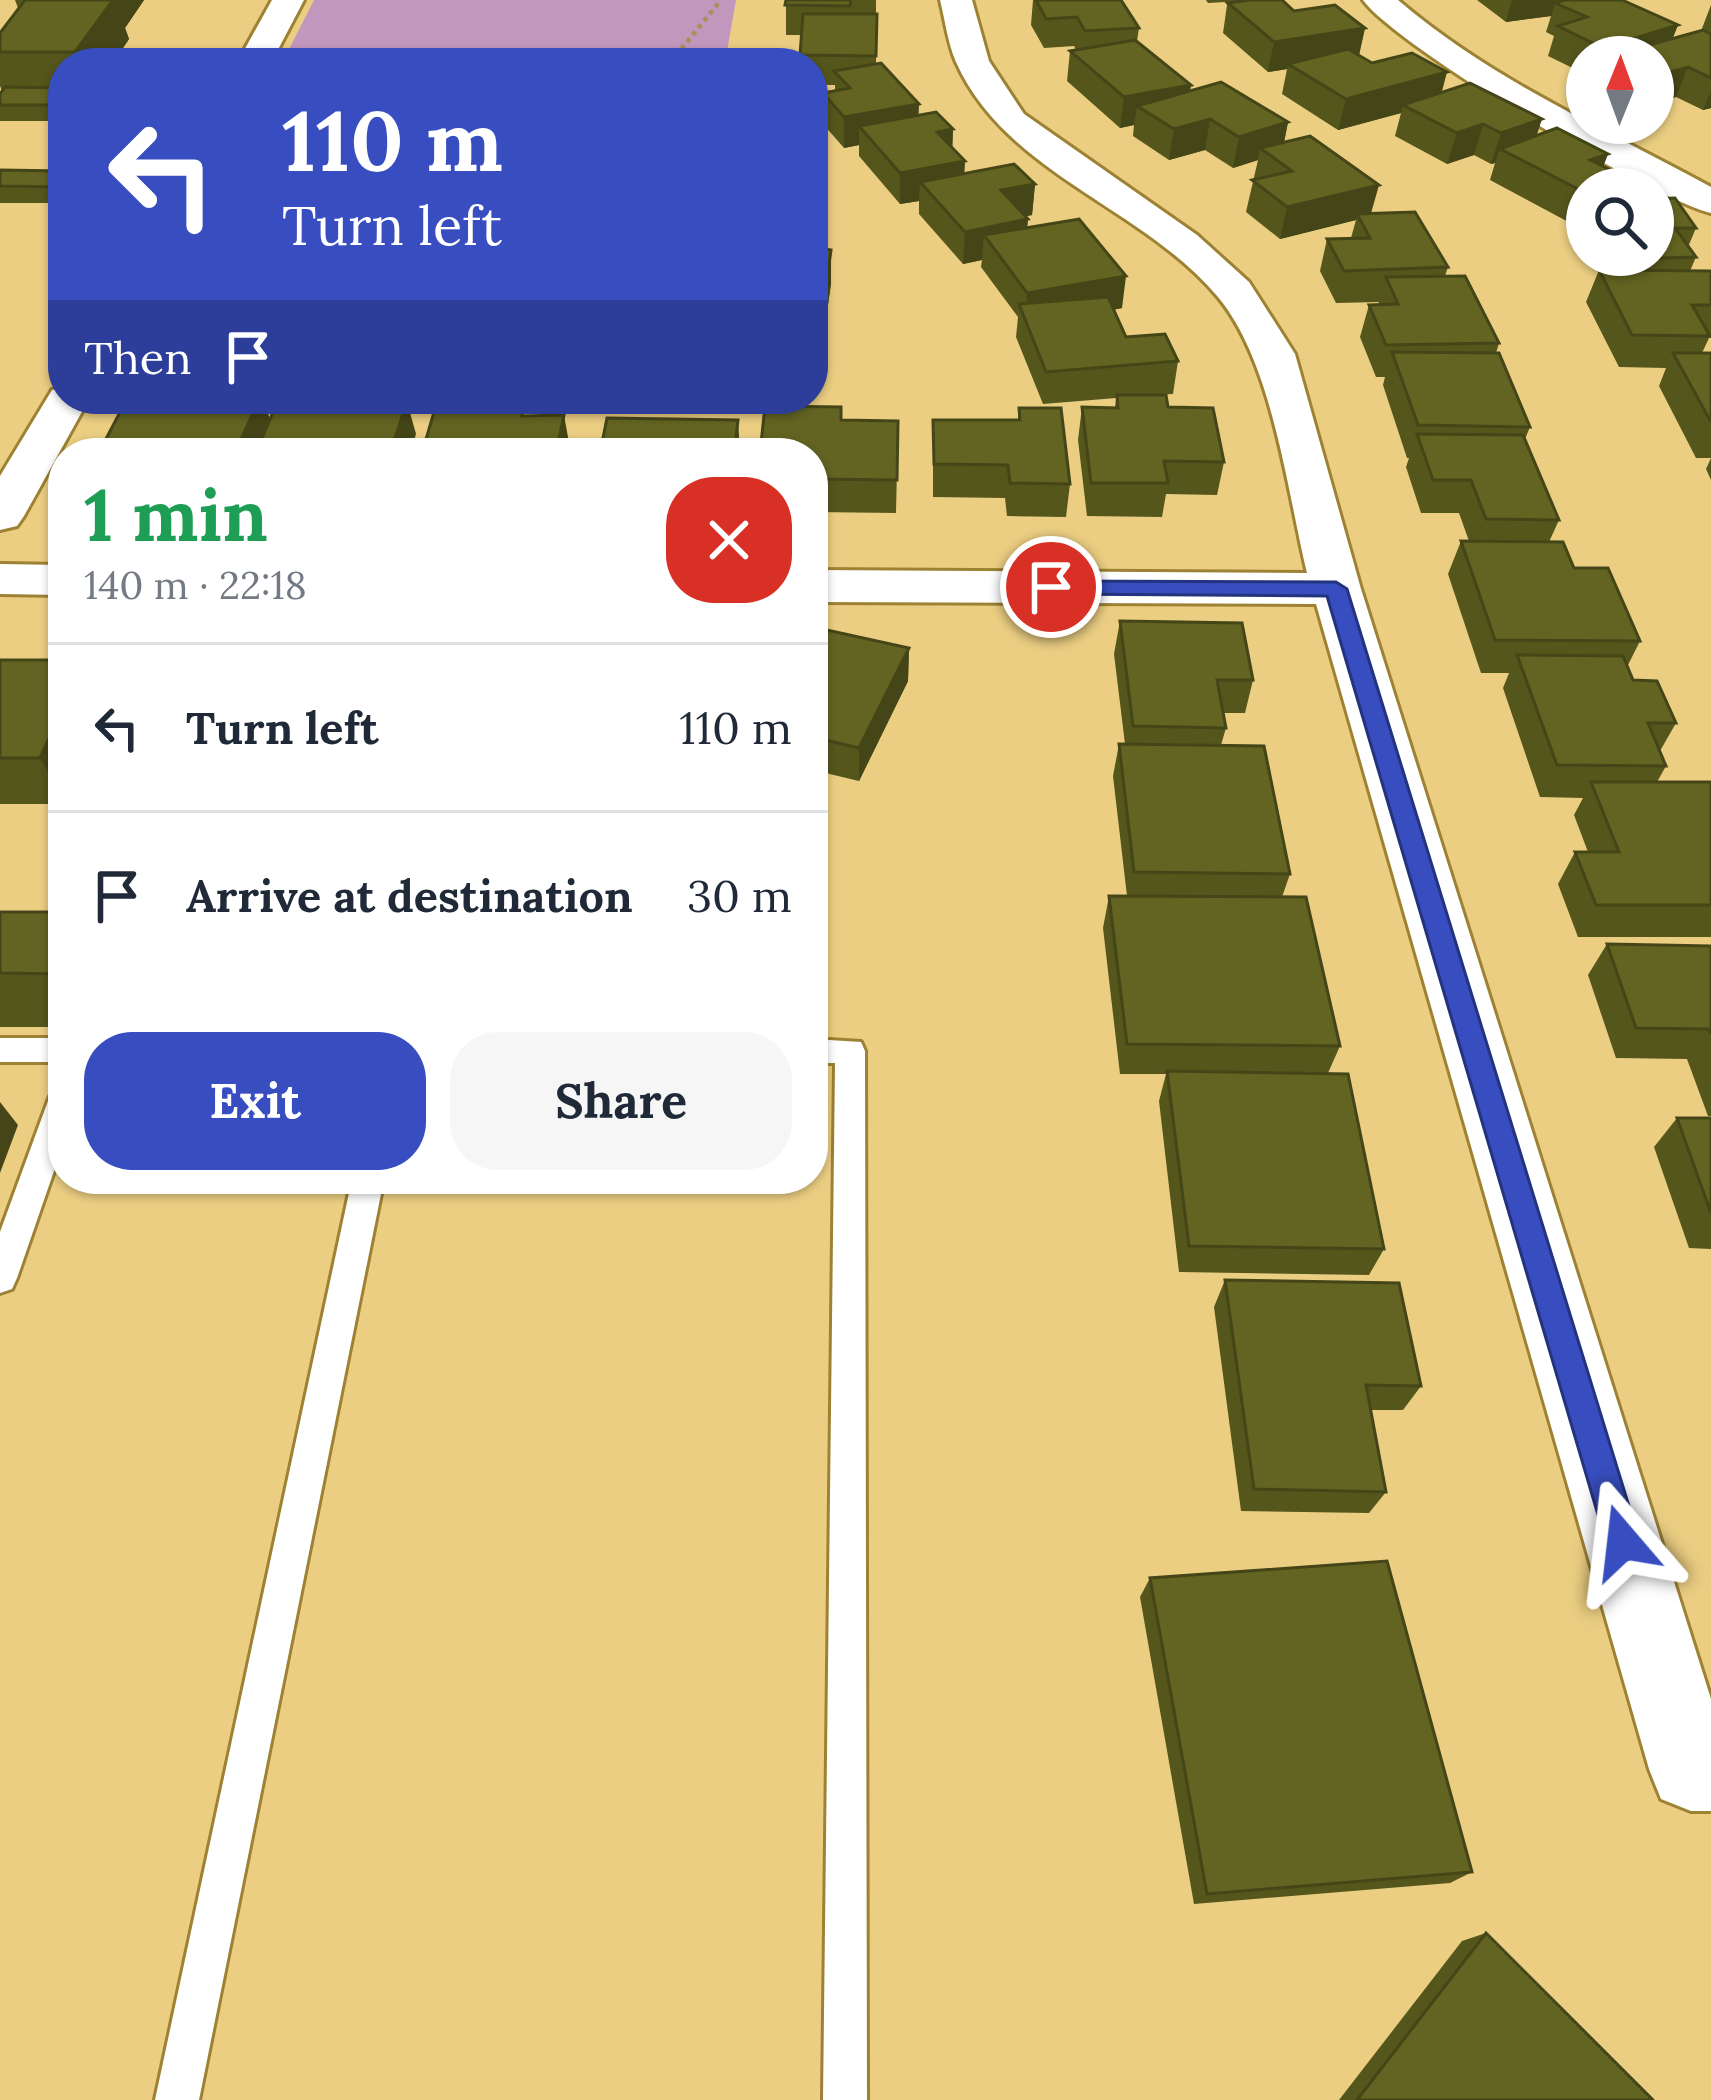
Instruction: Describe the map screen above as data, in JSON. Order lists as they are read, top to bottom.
{
  "north": "top",
  "page": {
    "turn": ["110 m", "Turn left"],
    "then": "Then",
    "heading": ["1 min", "140 m · 22:18"],
    "list": [
      {
        "name": "Turn left",
        "value": "110 m"
      },
      {
        "name": "Arrive at destination",
        "value": "30 m"
      }
    ],
    "buttons": ["Exit", "Share"]
  }
}
